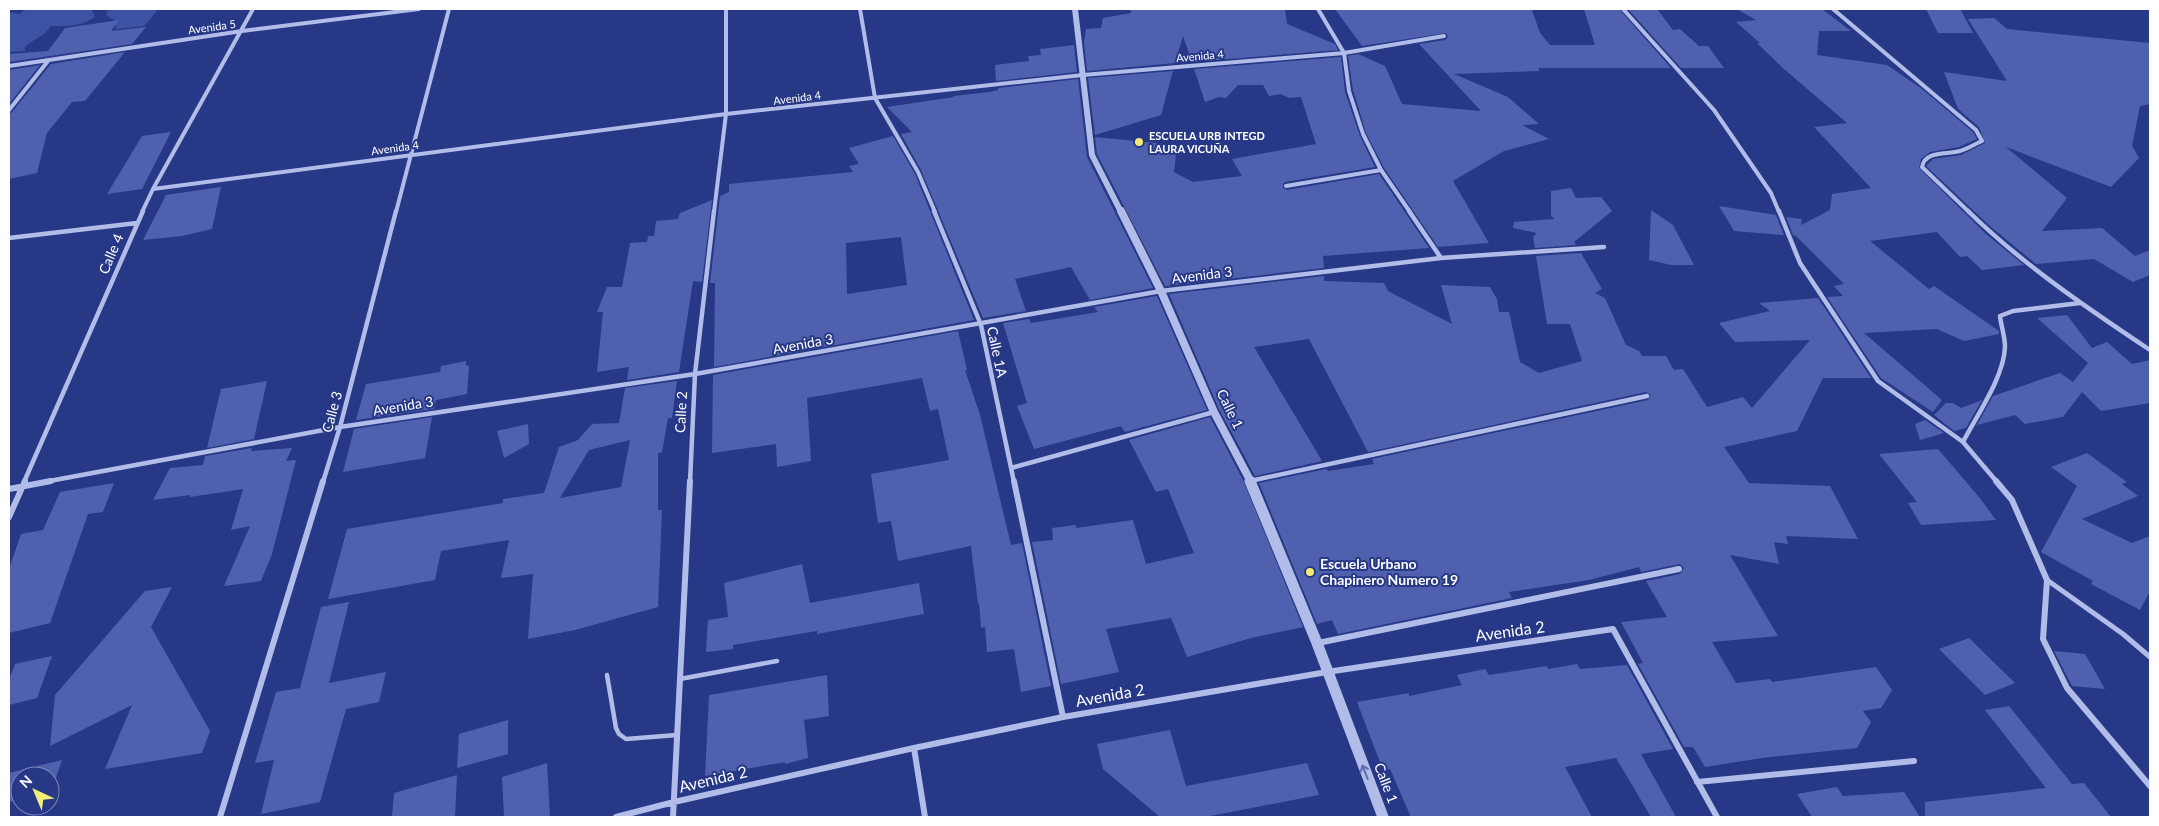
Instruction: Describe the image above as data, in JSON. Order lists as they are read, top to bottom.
{
  "streets": {
    "street": [
      "Avenida 5",
      "Avenida 4",
      "Calle 4",
      "Avenida 3",
      "Calle 1A",
      "Calle 1",
      "Calle 3",
      "Calle 2",
      "Avenida 2"
    ]
  },
  "crossings": [
    ["Avenida 5", "Calle 4"],
    ["Avenida 4", "Calle 4"],
    ["Avenida 4", "Calle 1A"],
    ["Avenida 4", "Calle 1"],
    ["Avenida 4", "Calle 3"],
    ["Avenida 4", "Calle 2"],
    ["Calle 4", "Avenida 3"],
    ["Avenida 3", "Calle 1A"],
    ["Avenida 3", "Calle 1"],
    ["Avenida 3", "Calle 3"],
    ["Avenida 3", "Calle 2"],
    ["Calle 1A", "Avenida 2"],
    ["Calle 1", "Avenida 2"],
    ["Calle 2", "Avenida 2"]
  ],
  "places": ["ESCUELA URB INTEGD LAURA VICUÑA", "Escuela Urbano Chapinero Numero 19"],
  "north": "top left"
}
